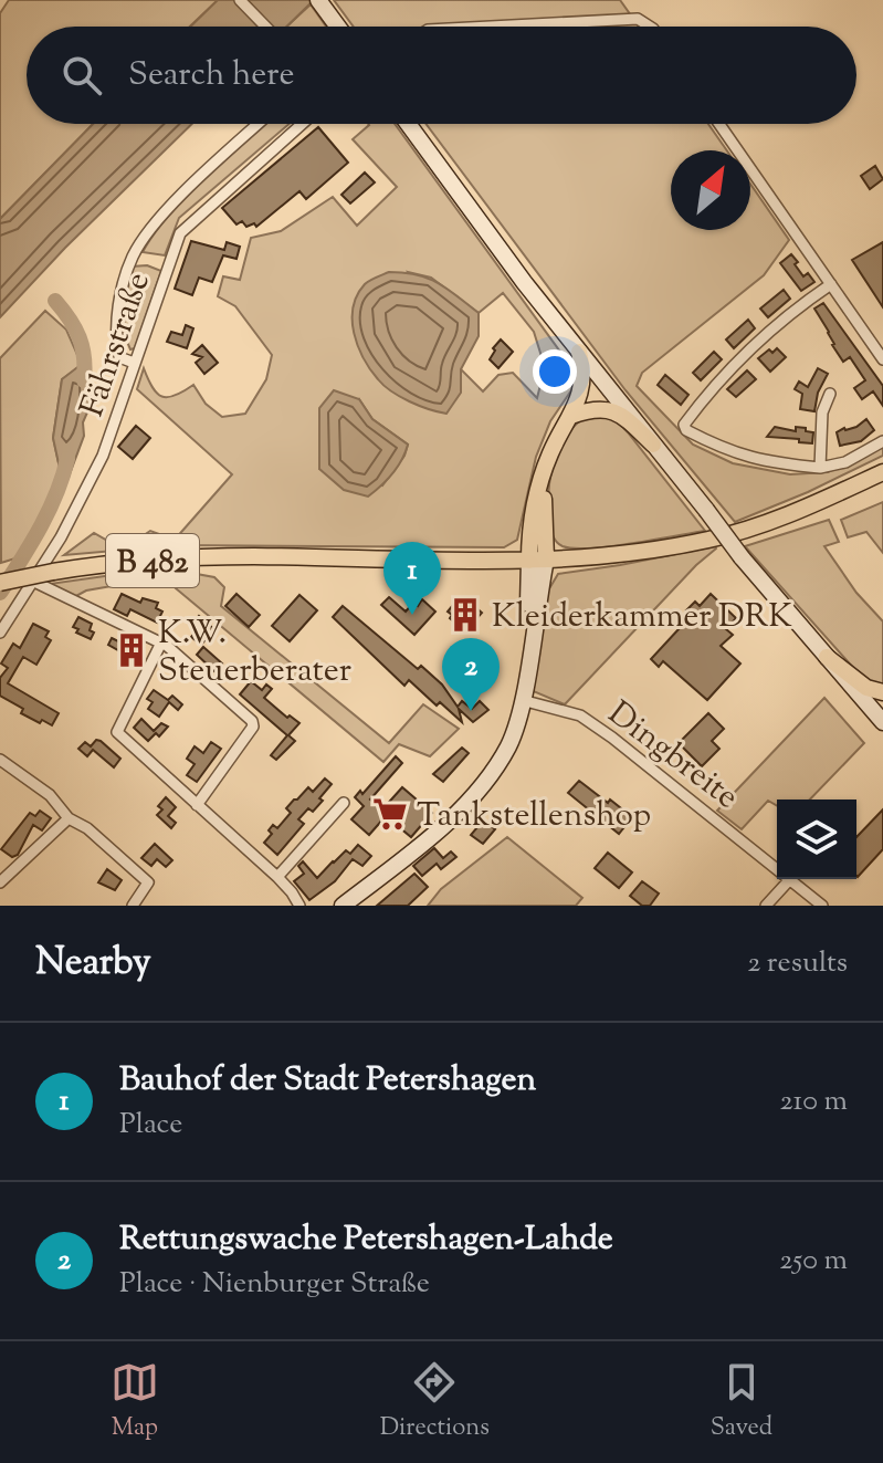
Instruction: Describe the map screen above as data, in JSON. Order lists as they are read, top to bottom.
{
  "streets": {
    "main road": ["B 482"],
    "street": ["Fährstraße", "Dingbreite"]
  },
  "places": {
    "building": ["Kleiderkammer DRK", "K.W. Steuerberater"],
    "supermarket": ["Tankstellenshop"]
  },
  "north": "top right",
  "page": {
    "search": "Search here",
    "pins": ["1", "2"],
    "heading": ["Nearby", "2 results"],
    "list": [
      {
        "mark": "1",
        "name": "Bauhof der Stadt Petershagen",
        "note": "Place",
        "value": "210 m"
      },
      {
        "mark": "2",
        "name": "Rettungswache Petershagen-Lahde",
        "note": "Place · Nienburger Straße",
        "value": "250 m"
      }
    ],
    "nav": ["Map", "Directions", "Saved"]
  }
}
